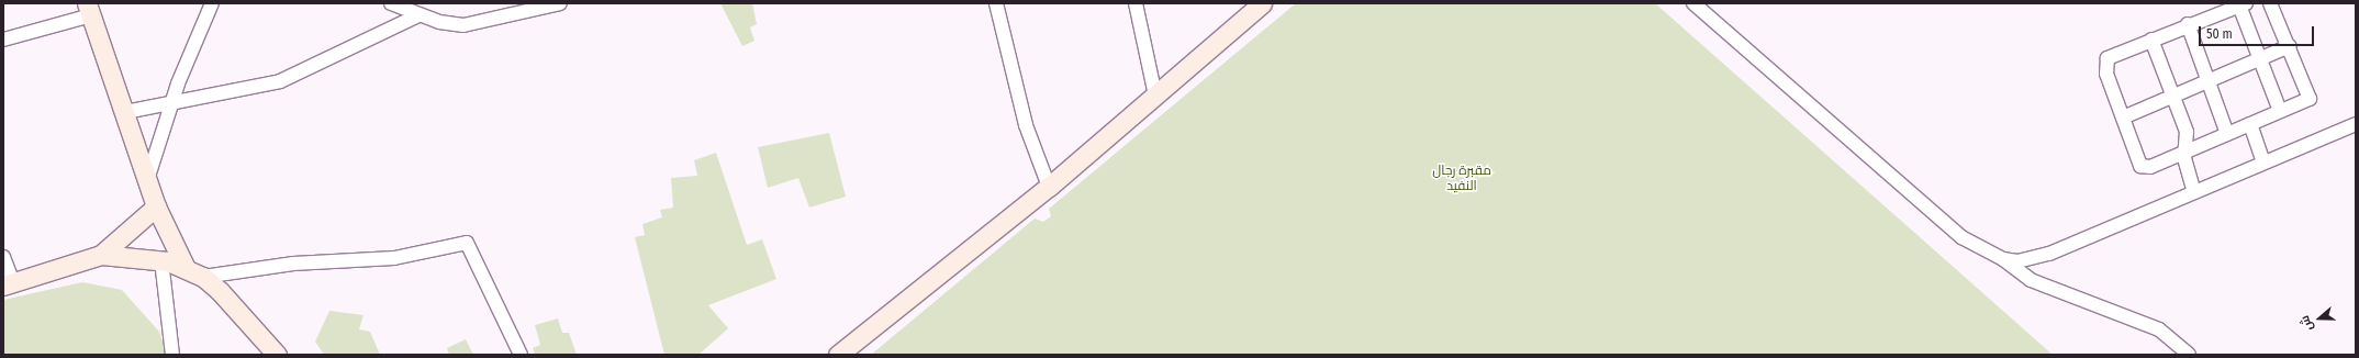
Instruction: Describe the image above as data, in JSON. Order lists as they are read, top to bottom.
{
  "parks": ["مقبرة رجال النفيد"],
  "scale_bar": "50 m",
  "north": "left"
}
